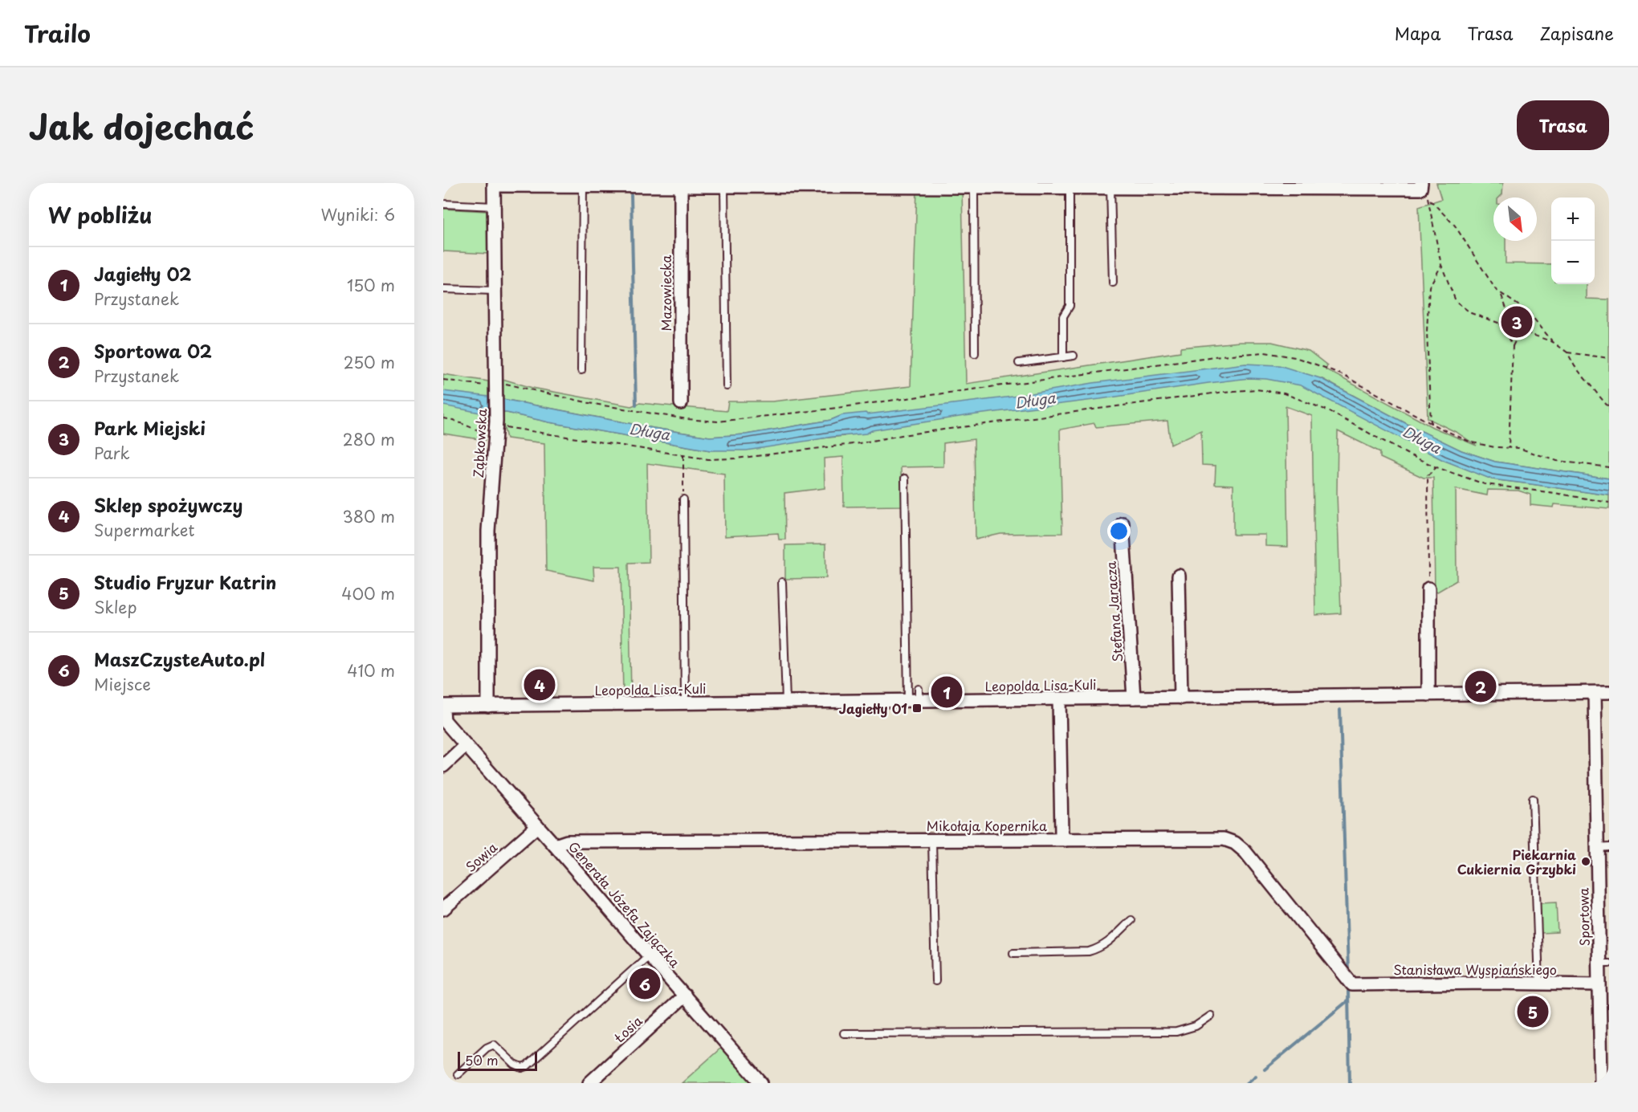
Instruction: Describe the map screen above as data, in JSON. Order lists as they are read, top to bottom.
{
  "streets": {
    "street": [
      "Mazowiecka",
      "Ząbkowska",
      "Stefana Jaracza",
      "Leopolda Lisa-Kuli",
      "Mikołaja Kopernika",
      "Sowia",
      "Generała Józefa Zajączka",
      "Sportowa",
      "Stanisława Wyspiańskiego",
      "Łosia"
    ]
  },
  "crossings": [
    ["Ząbkowska", "Leopolda Lisa-Kuli"],
    ["Stefana Jaracza", "Leopolda Lisa-Kuli"],
    ["Leopolda Lisa-Kuli", "Sportowa"],
    ["Mikołaja Kopernika", "Generała Józefa Zajączka"],
    ["Mikołaja Kopernika", "Stanisława Wyspiańskiego"],
    ["Sowia", "Generała Józefa Zajączka"],
    ["Generała Józefa Zajączka", "Łosia"],
    ["Sportowa", "Stanisława Wyspiańskiego"]
  ],
  "water": ["Długa"],
  "places": {
    "transit": ["Jagiełły 01"],
    "other": ["Piekarnia Cukiernia Grzybki"]
  },
  "scale_bar": "50 m",
  "north": "bottom right",
  "page": {
    "header": "Trailo",
    "nav": ["Mapa", "Trasa", "Zapisane"],
    "title": "Jak dojechać",
    "buttons": "Trasa",
    "heading": ["W pobliżu", "Wyniki: 6"],
    "map_buttons": ["+", "−"],
    "list": [
      {
        "mark": "1",
        "name": "Jagiełły 02",
        "note": "Przystanek",
        "value": "150 m"
      },
      {
        "mark": "2",
        "name": "Sportowa 02",
        "note": "Przystanek",
        "value": "250 m"
      },
      {
        "mark": "3",
        "name": "Park Miejski",
        "note": "Park",
        "value": "280 m"
      },
      {
        "mark": "4",
        "name": "Sklep spożywczy",
        "note": "Supermarket",
        "value": "380 m"
      },
      {
        "mark": "5",
        "name": "Studio Fryzur Katrin",
        "note": "Sklep",
        "value": "400 m"
      },
      {
        "mark": "6",
        "name": "MaszCzysteAuto.pl",
        "note": "Miejsce",
        "value": "410 m"
      }
    ],
    "pins": [
      "3",
      "4",
      "2",
      "1",
      "6",
      "5"
    ],
    "scale": "50 m"
  }
}
